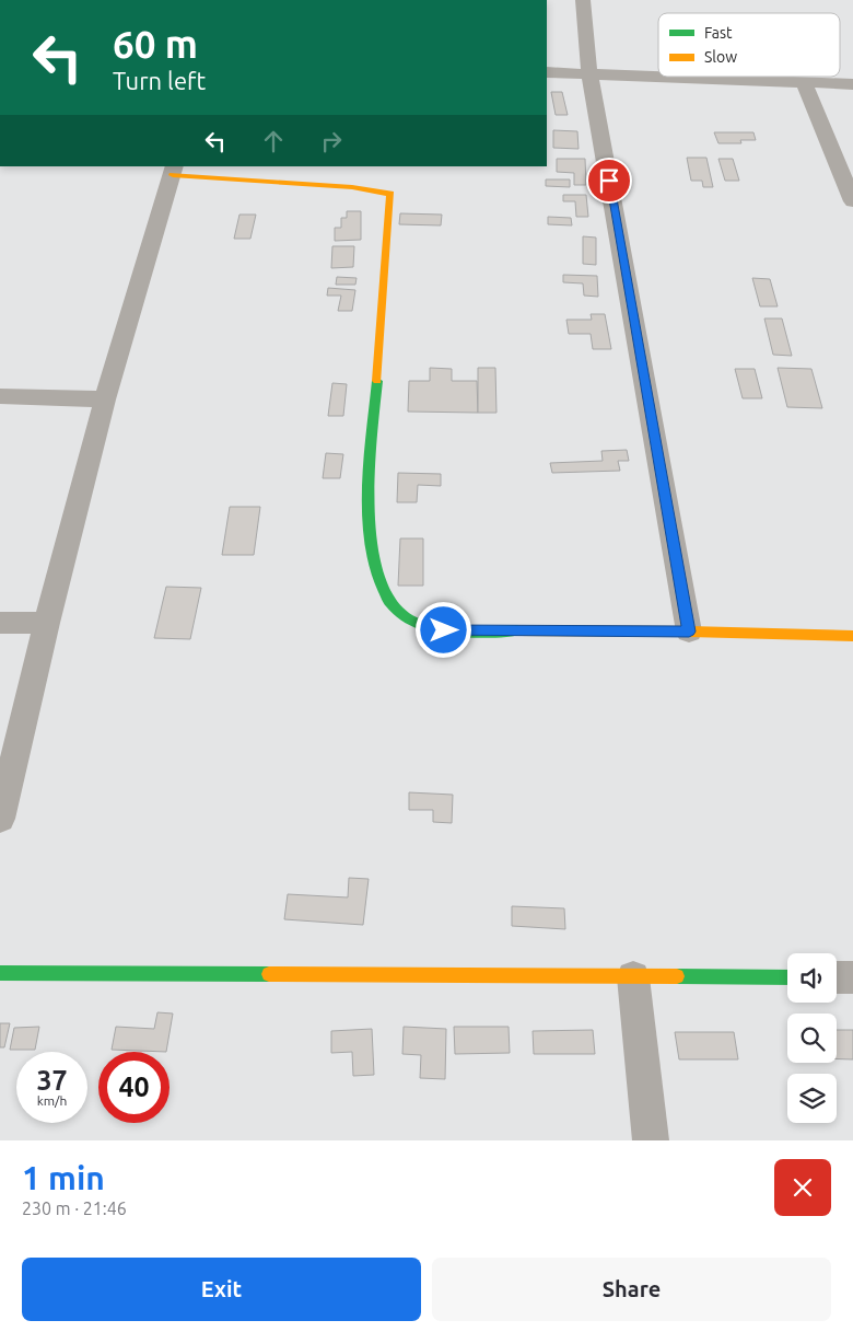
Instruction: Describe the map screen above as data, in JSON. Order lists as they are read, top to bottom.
{
  "legend": ["Fast", "Slow"],
  "page": {
    "turn": ["60 m", "Turn left"],
    "speed": "37 km/h",
    "limit": "40",
    "heading": ["1 min", "230 m · 21:46"],
    "buttons": ["Exit", "Share"]
  }
}
